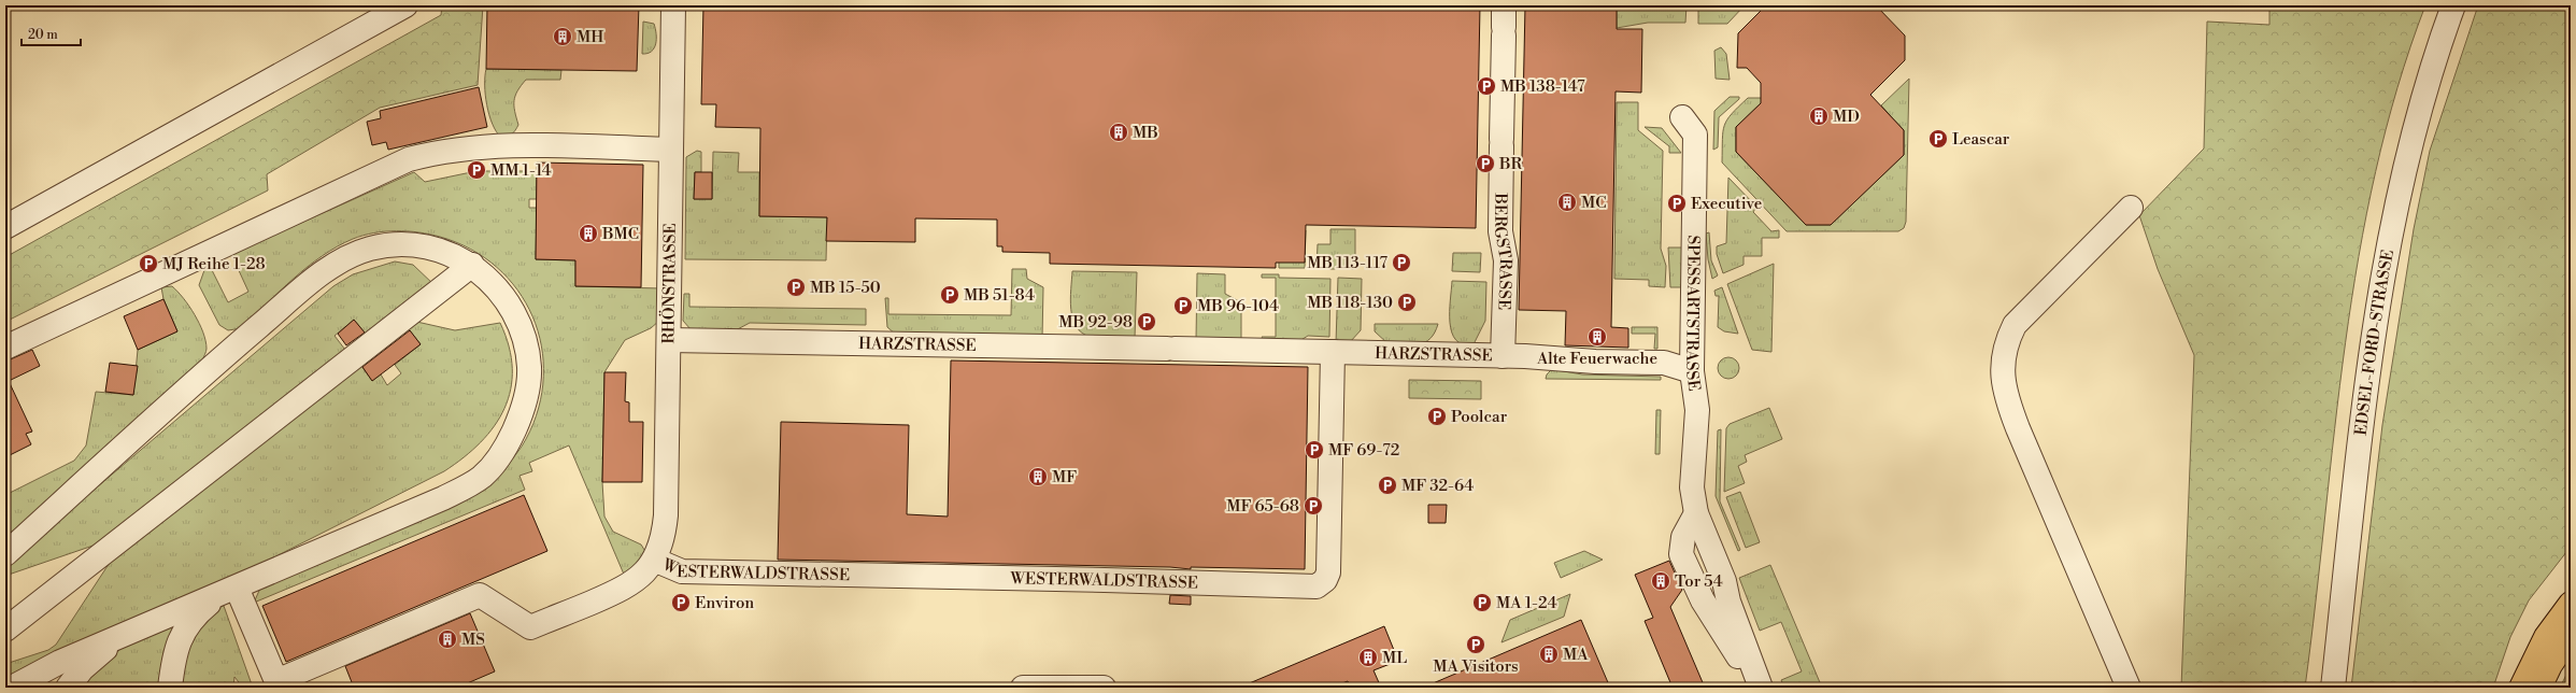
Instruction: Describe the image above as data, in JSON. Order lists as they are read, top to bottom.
{
  "streets": {
    "street": [
      "BERGSTRASSE",
      "RHÖNSTRASSE",
      "SPESSARTSTRASSE",
      "EDSEL-FORD-STRASSE",
      "HARZSTRASSE",
      "WESTERWALDSTRASSE"
    ]
  },
  "crossings": [
    ["BERGSTRASSE", "HARZSTRASSE"],
    ["RHÖNSTRASSE", "HARZSTRASSE"],
    ["RHÖNSTRASSE", "WESTERWALDSTRASSE"],
    ["SPESSARTSTRASSE", "HARZSTRASSE"],
    ["HARZSTRASSE", "WESTERWALDSTRASSE"]
  ],
  "places": {
    "building": [
      "MH",
      "MD",
      "MB",
      "MC",
      "BMC",
      "Alte Feuerwache",
      "MF",
      "Tor 54",
      "MS",
      "MA",
      "ML"
    ],
    "parking": [
      "MB 138-147",
      "Leascar",
      "BR",
      "MM 1-14",
      "Executive",
      "MB 113-117",
      "MJ Reihe 1-28",
      "MB 15-50",
      "MB 51-84",
      "MB 118-130",
      "MB 96-104",
      "MB 92-98",
      "Poolcar",
      "MF 69-72",
      "MF 32-64",
      "MF 65-68",
      "Environ",
      "MA 1-24",
      "MA Visitors"
    ]
  },
  "scale_bar": "20 m"
}
